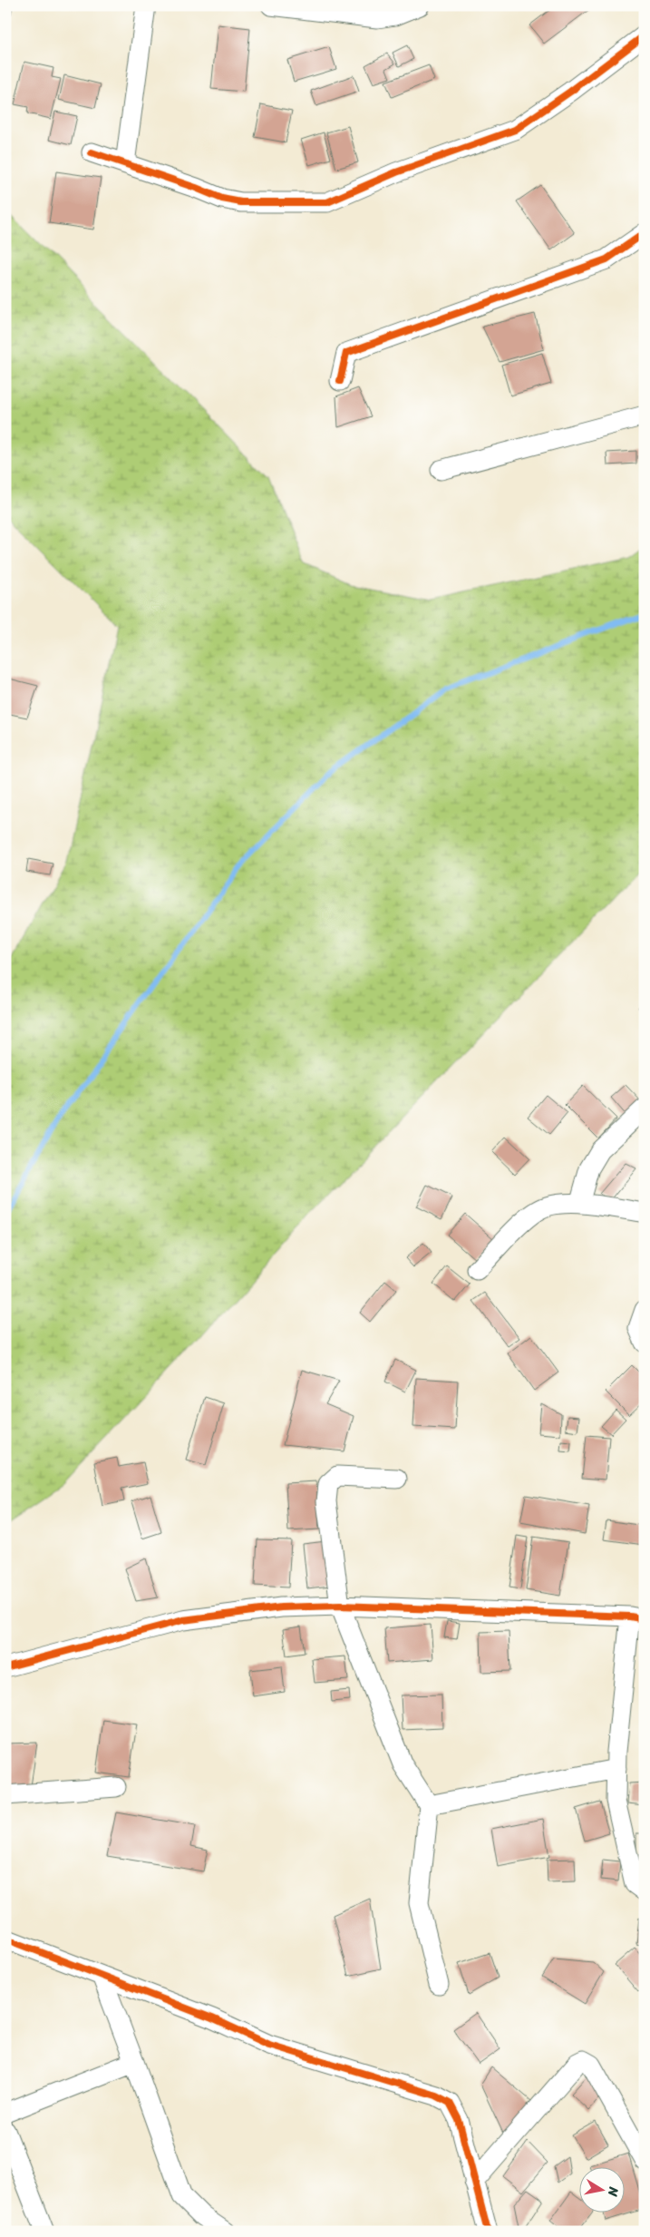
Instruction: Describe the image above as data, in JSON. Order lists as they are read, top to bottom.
{
  "north": "right"
}
